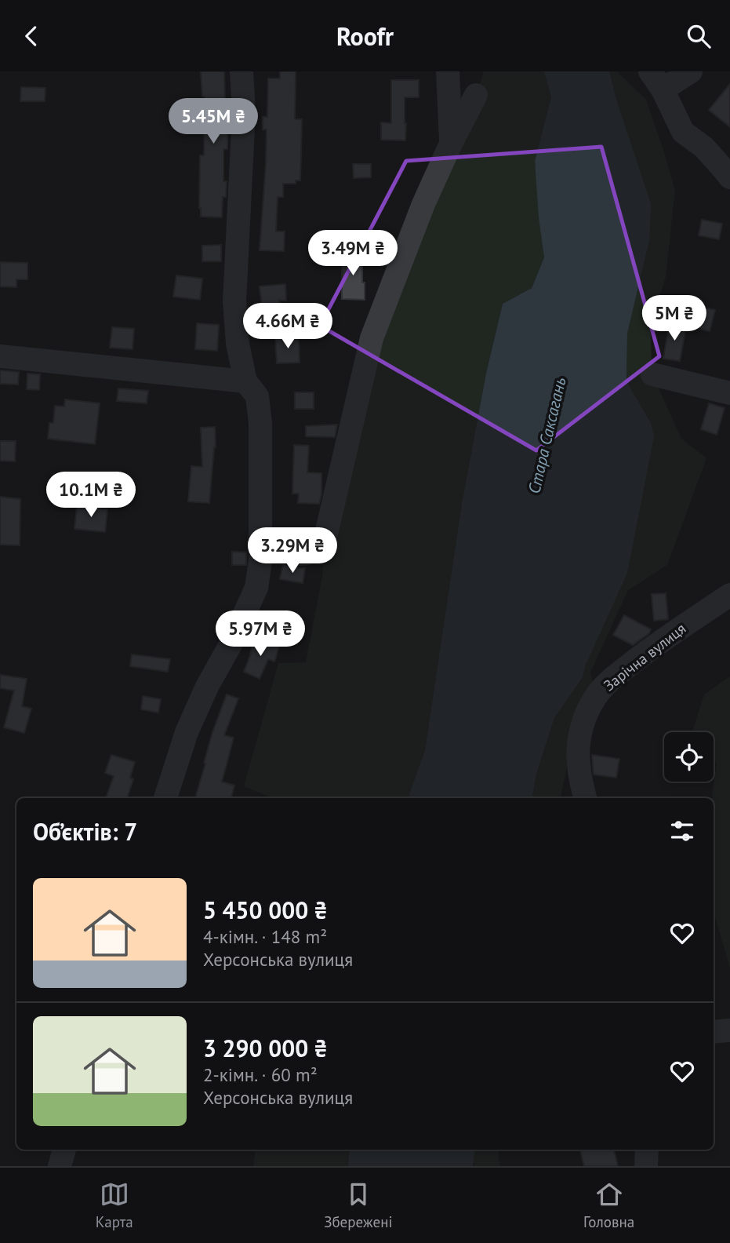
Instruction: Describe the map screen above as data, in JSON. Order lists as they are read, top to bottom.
{
  "streets": {
    "street": ["Зарічна вулиця"]
  },
  "water": ["Стара Саксагань"],
  "page": {
    "header": "Roofr",
    "price": [
      "5.45M ₴",
      "3.49M ₴",
      "5M ₴",
      "4.66M ₴",
      "10.1M ₴",
      "3.29M ₴",
      "5.97M ₴"
    ],
    "heading": "Об’єктів: 7",
    "list": [
      {
        "name": "5 450 000 ₴",
        "note": "4-кімн. · 148 m² · Херсонська вулиця"
      },
      {
        "name": "3 290 000 ₴",
        "note": "2-кімн. · 60 m² · Херсонська вулиця"
      }
    ],
    "tabs": ["Карта", "Збережені", "Головна"]
  }
}
